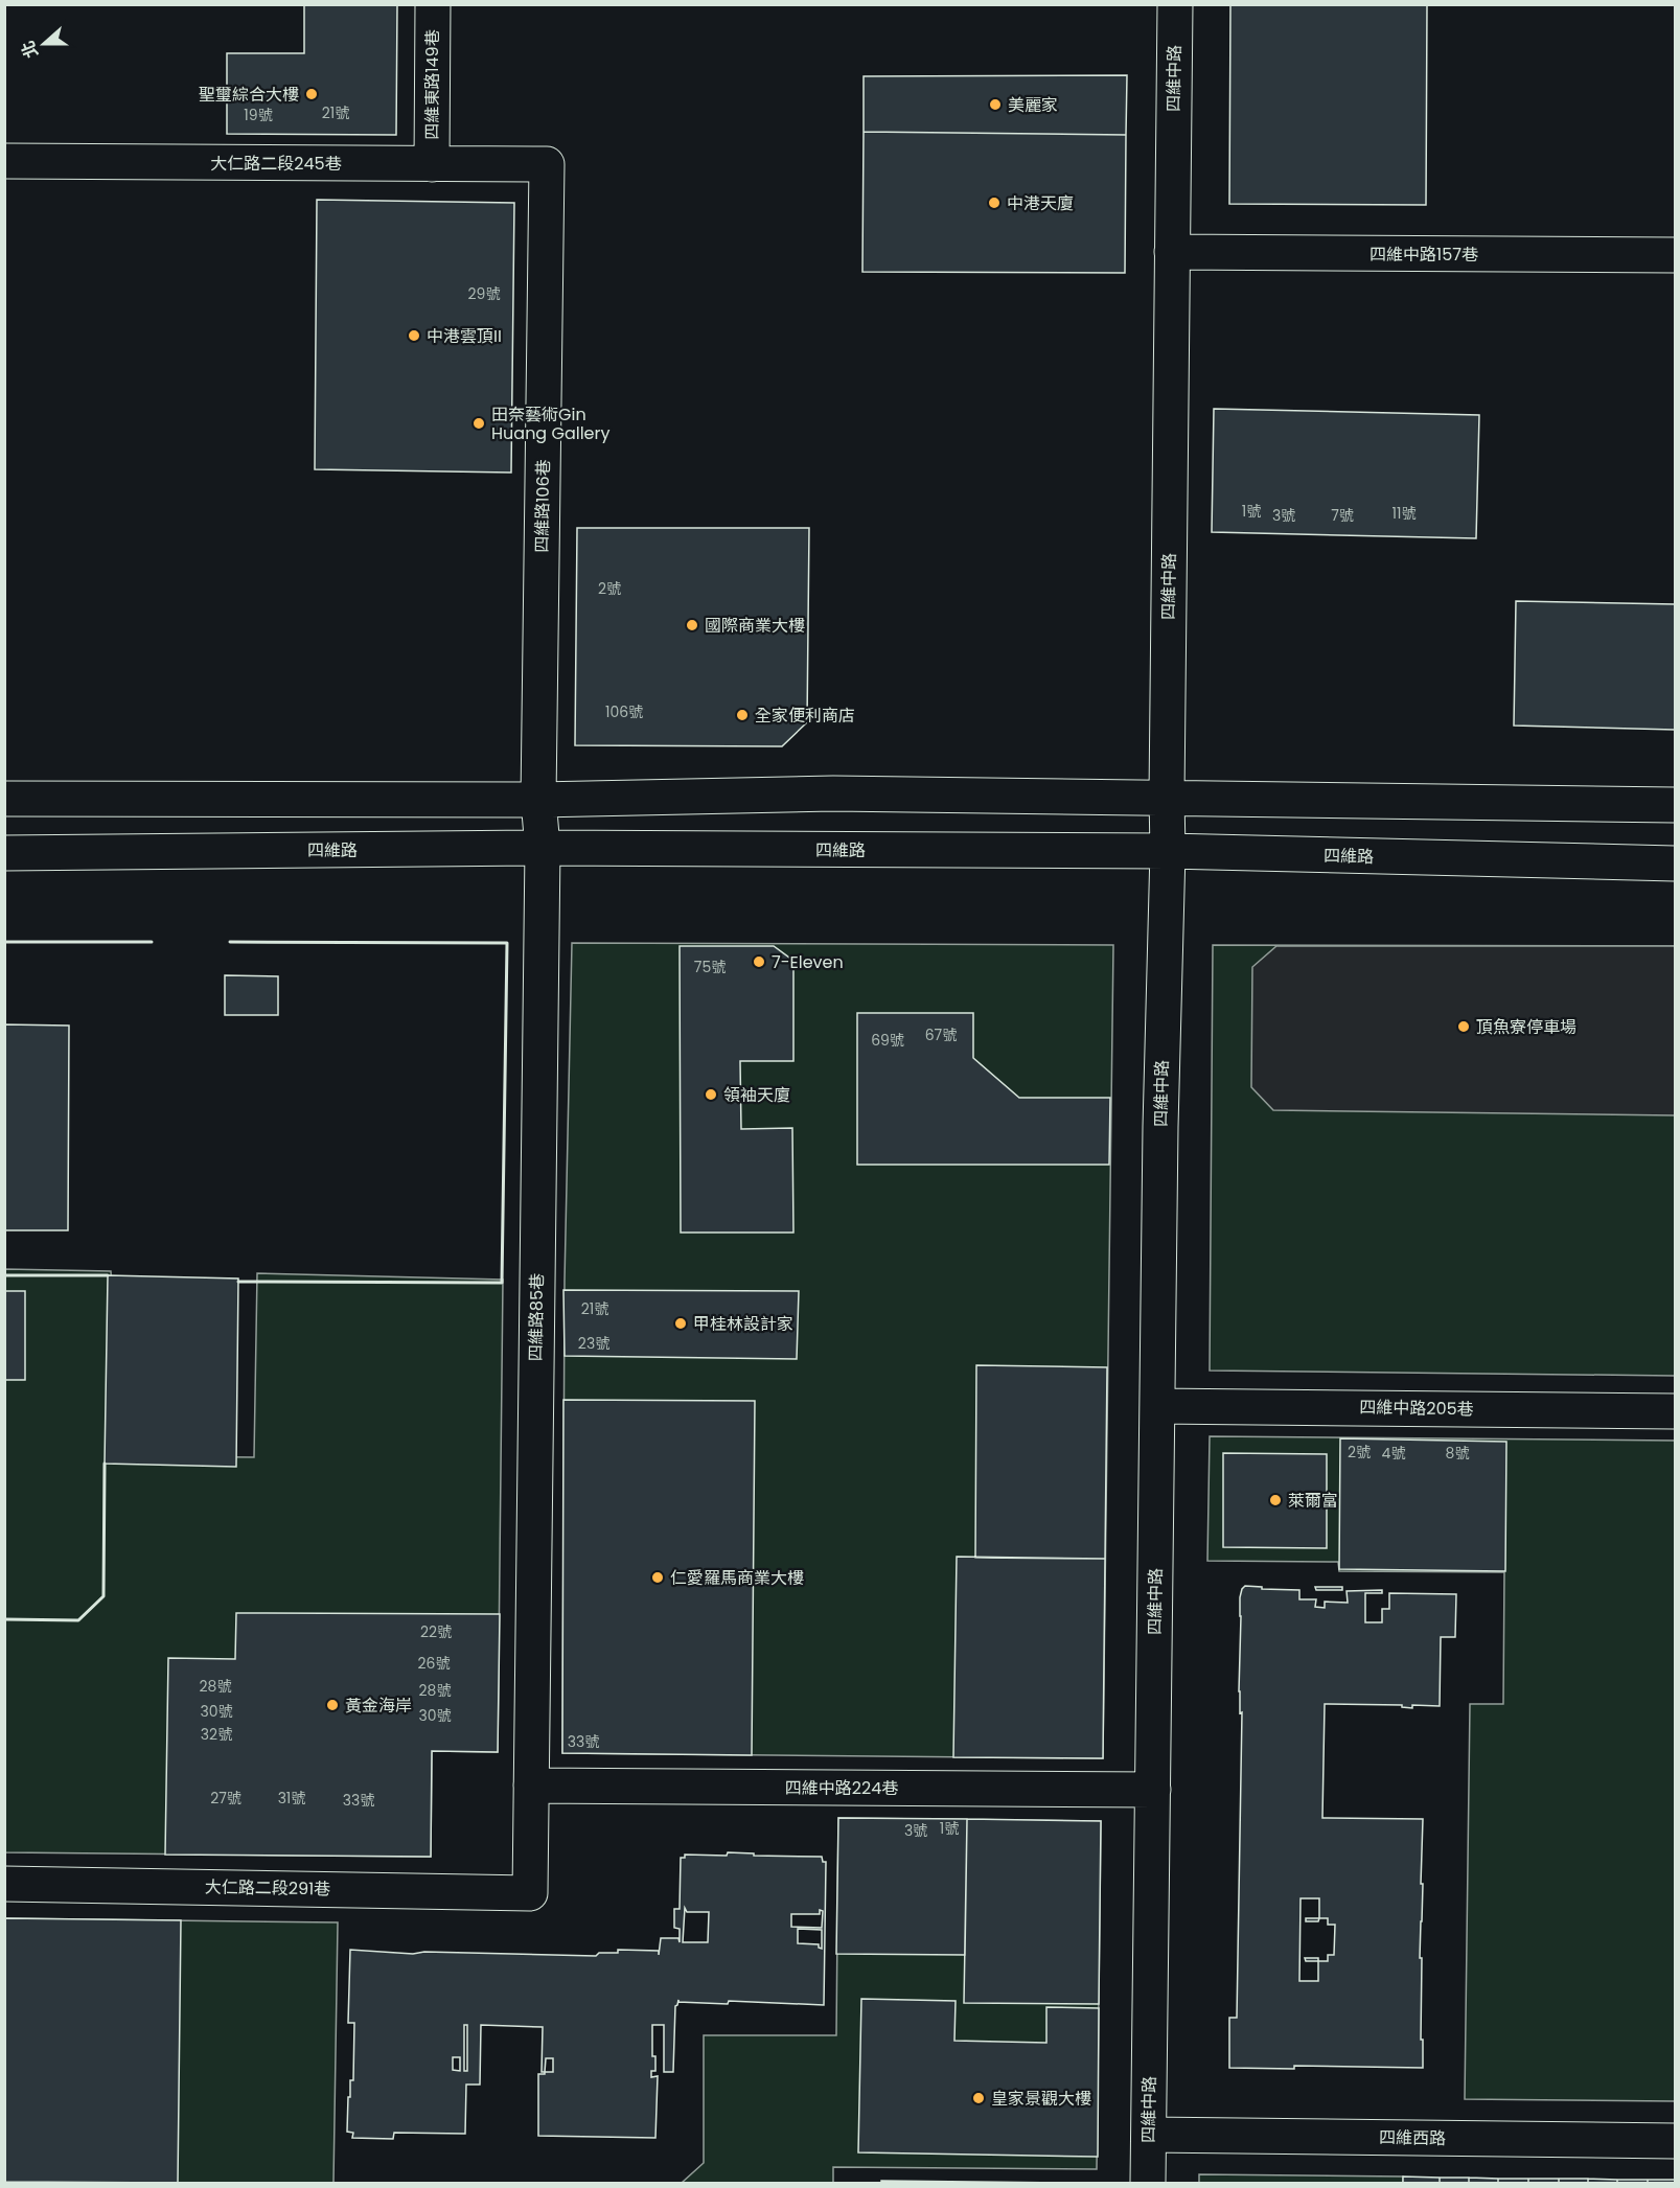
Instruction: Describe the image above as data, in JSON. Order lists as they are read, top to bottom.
{
  "streets": {
    "street": [
      "四維中路",
      "四維東路149巷",
      "大仁路二段245巷",
      "四維中路157巷",
      "四維路106巷",
      "四維路",
      "四維路85巷",
      "四維中路205巷",
      "四維中路224巷",
      "大仁路二段291巷",
      "四維西路"
    ]
  },
  "crossings": [
    ["四維中路", "四維中路157巷"],
    ["四維中路", "四維路"],
    ["四維中路", "四維中路205巷"],
    ["四維中路", "四維中路224巷"],
    ["四維中路", "四維西路"],
    ["四維東路149巷", "大仁路二段245巷"],
    ["大仁路二段245巷", "四維路106巷"],
    ["四維路106巷", "四維路"],
    ["四維路106巷", "四維路85巷"],
    ["四維路", "四維路85巷"],
    ["四維路85巷", "四維中路224巷"],
    ["四維路85巷", "大仁路二段291巷"]
  ],
  "places": [
    "聖璽綜合大樓",
    "美麗家",
    "中港天廈",
    "中港雲頂II",
    "田奈藝術Gin Huang Gallery",
    "國際商業大樓",
    "全家便利商店",
    "7-Eleven",
    "頂魚寮停車場",
    "領袖天廈",
    "甲桂林設計家",
    "萊爾富",
    "仁愛羅馬商業大樓",
    "黃金海岸",
    "皇家景觀大樓"
  ],
  "house_numbers": [
    "21號",
    "19號",
    "29號",
    "1號",
    "11號",
    "3號",
    "7號",
    "2號",
    "106號",
    "75號",
    "67號",
    "69號",
    "21號",
    "23號",
    "2號",
    "4號",
    "8號",
    "22號",
    "26號",
    "28號",
    "28號",
    "30號",
    "30號",
    "32號",
    "33號",
    "27號",
    "31號",
    "33號",
    "1號",
    "3號"
  ],
  "north": "left"
}
